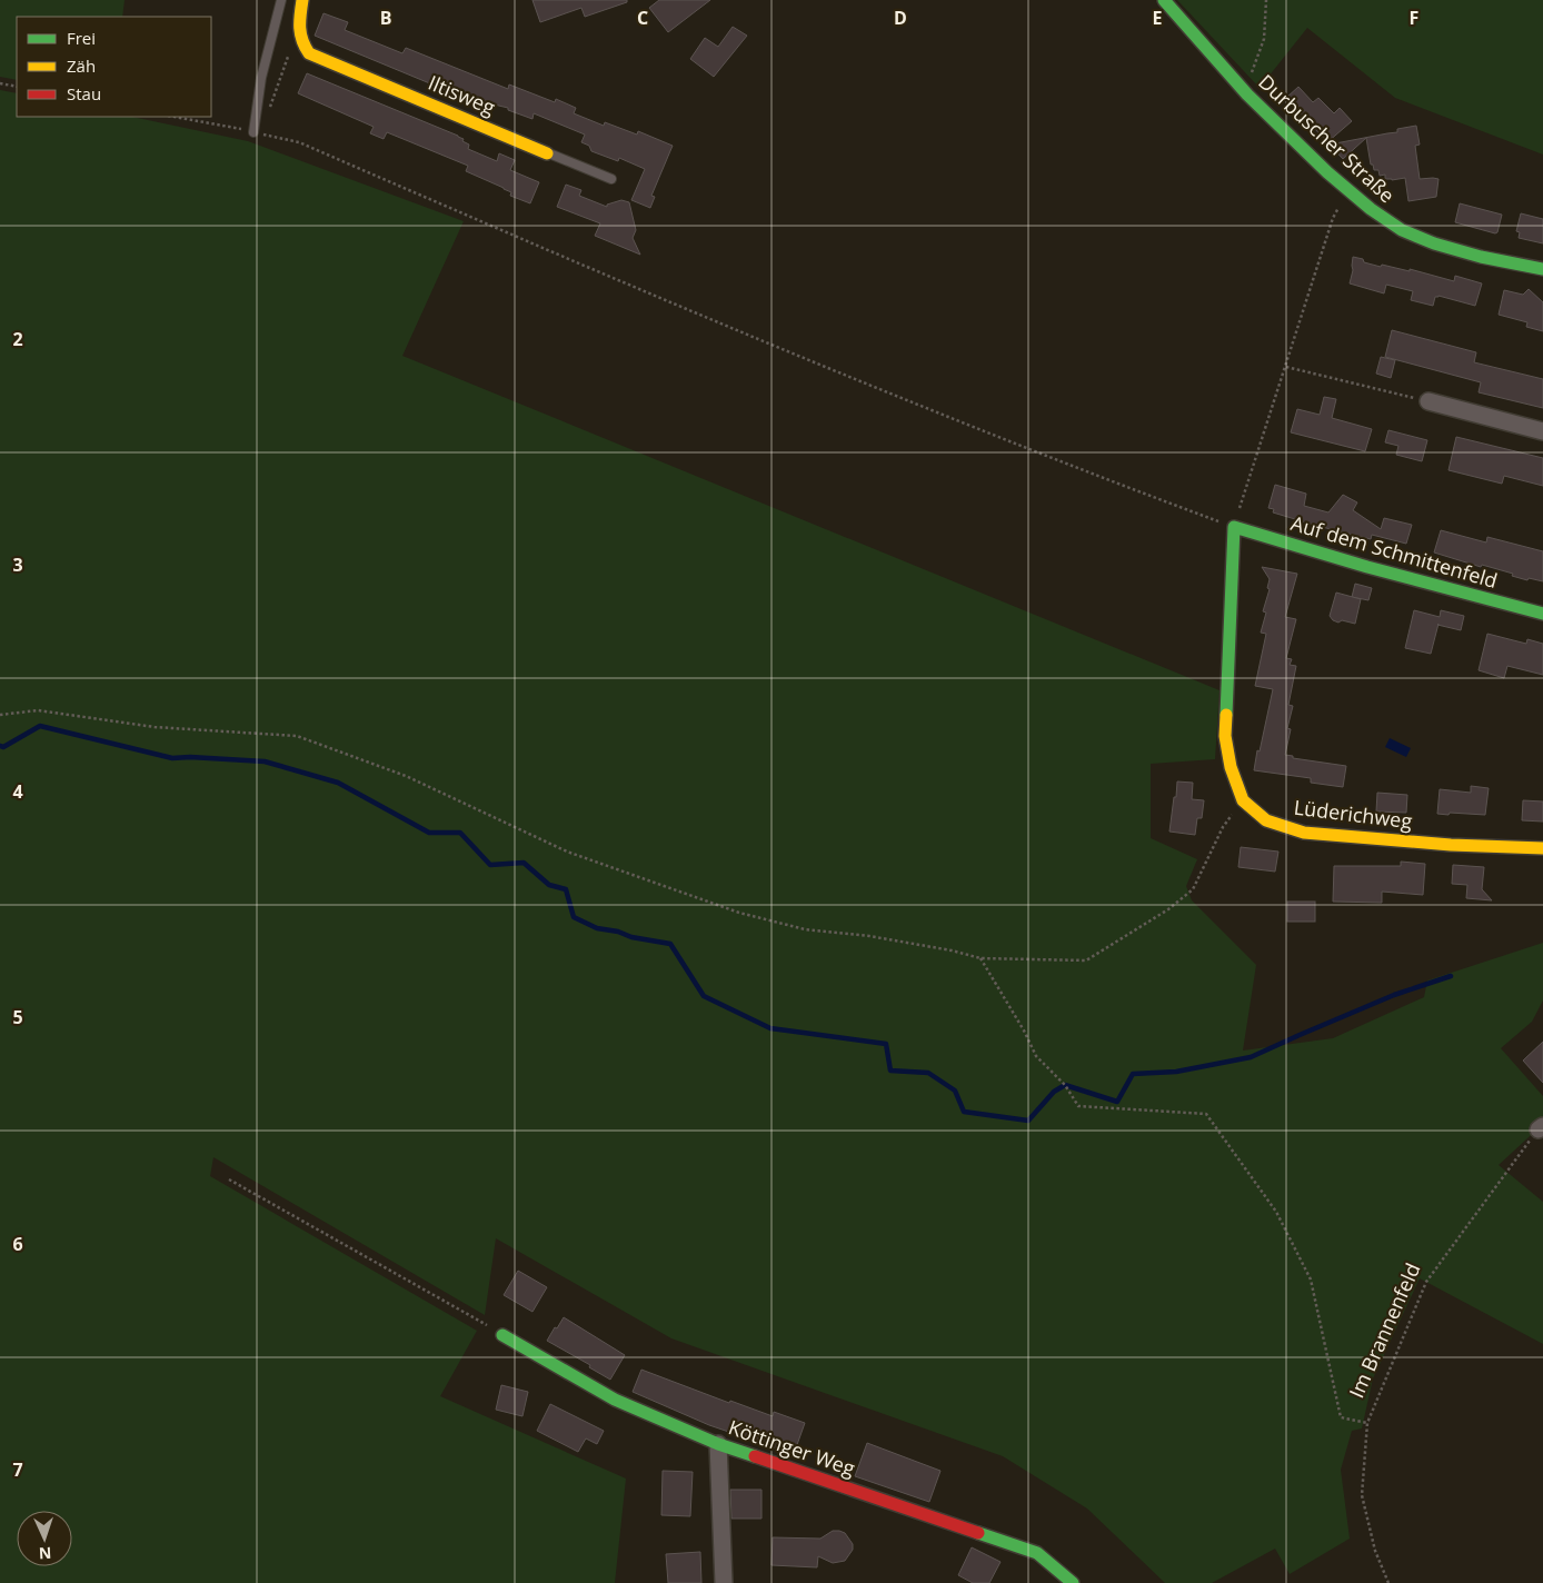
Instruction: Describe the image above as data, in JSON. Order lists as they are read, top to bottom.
{
  "streets": {
    "street": [
      "Iltisweg",
      "Durbuscher Straße",
      "Auf dem Schmittenfeld",
      "Lüderichweg",
      "Köttinger Weg"
    ],
    "path": ["Im Brannenfeld"]
  },
  "crossings": [
    ["Auf dem Schmittenfeld", "Lüderichweg"]
  ],
  "legend": ["Frei", "Zäh", "Stau"],
  "north": "bottom",
  "grid": {
    "columns": [
      "B",
      "C",
      "D",
      "E",
      "F"
    ],
    "rows": [
      "2",
      "3",
      "4",
      "5",
      "6",
      "7"
    ]
  }
}
